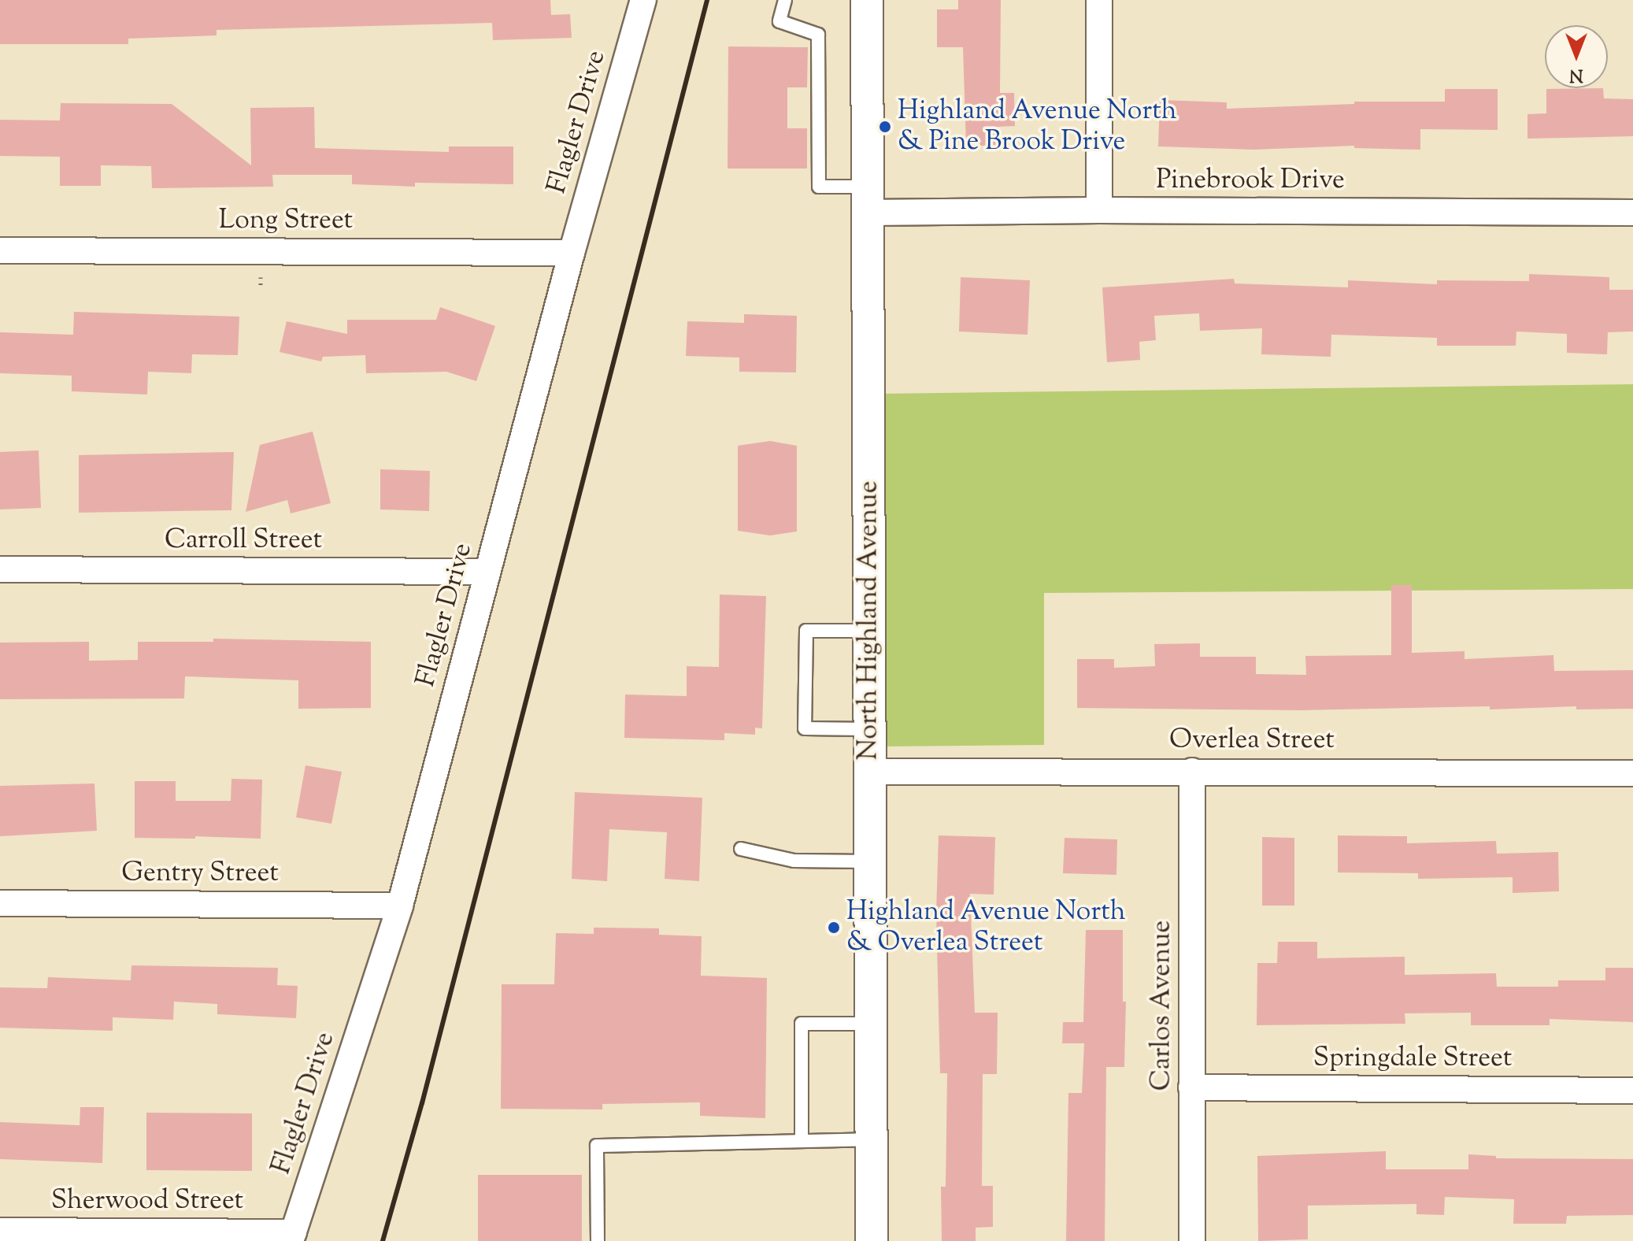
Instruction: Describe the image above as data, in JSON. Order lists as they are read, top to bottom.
{
  "streets": {
    "street": [
      "Flagler Drive",
      "Pinebrook Drive",
      "Long Street",
      "Carroll Street",
      "North Highland Avenue",
      "Overlea Street",
      "Gentry Street",
      "Carlos Avenue",
      "Springdale Street",
      "Sherwood Street"
    ]
  },
  "crossings": [
    ["Flagler Drive", "Long Street"],
    ["Flagler Drive", "Carroll Street"],
    ["Flagler Drive", "Gentry Street"],
    ["Flagler Drive", "Sherwood Street"],
    ["Pinebrook Drive", "North Highland Avenue"],
    ["North Highland Avenue", "Overlea Street"],
    ["Overlea Street", "Carlos Avenue"],
    ["Carlos Avenue", "Springdale Street"]
  ],
  "places": ["Highland Avenue North & Pine Brook Drive", "Highland Avenue North & Overlea Street"],
  "north": "bottom"
}
